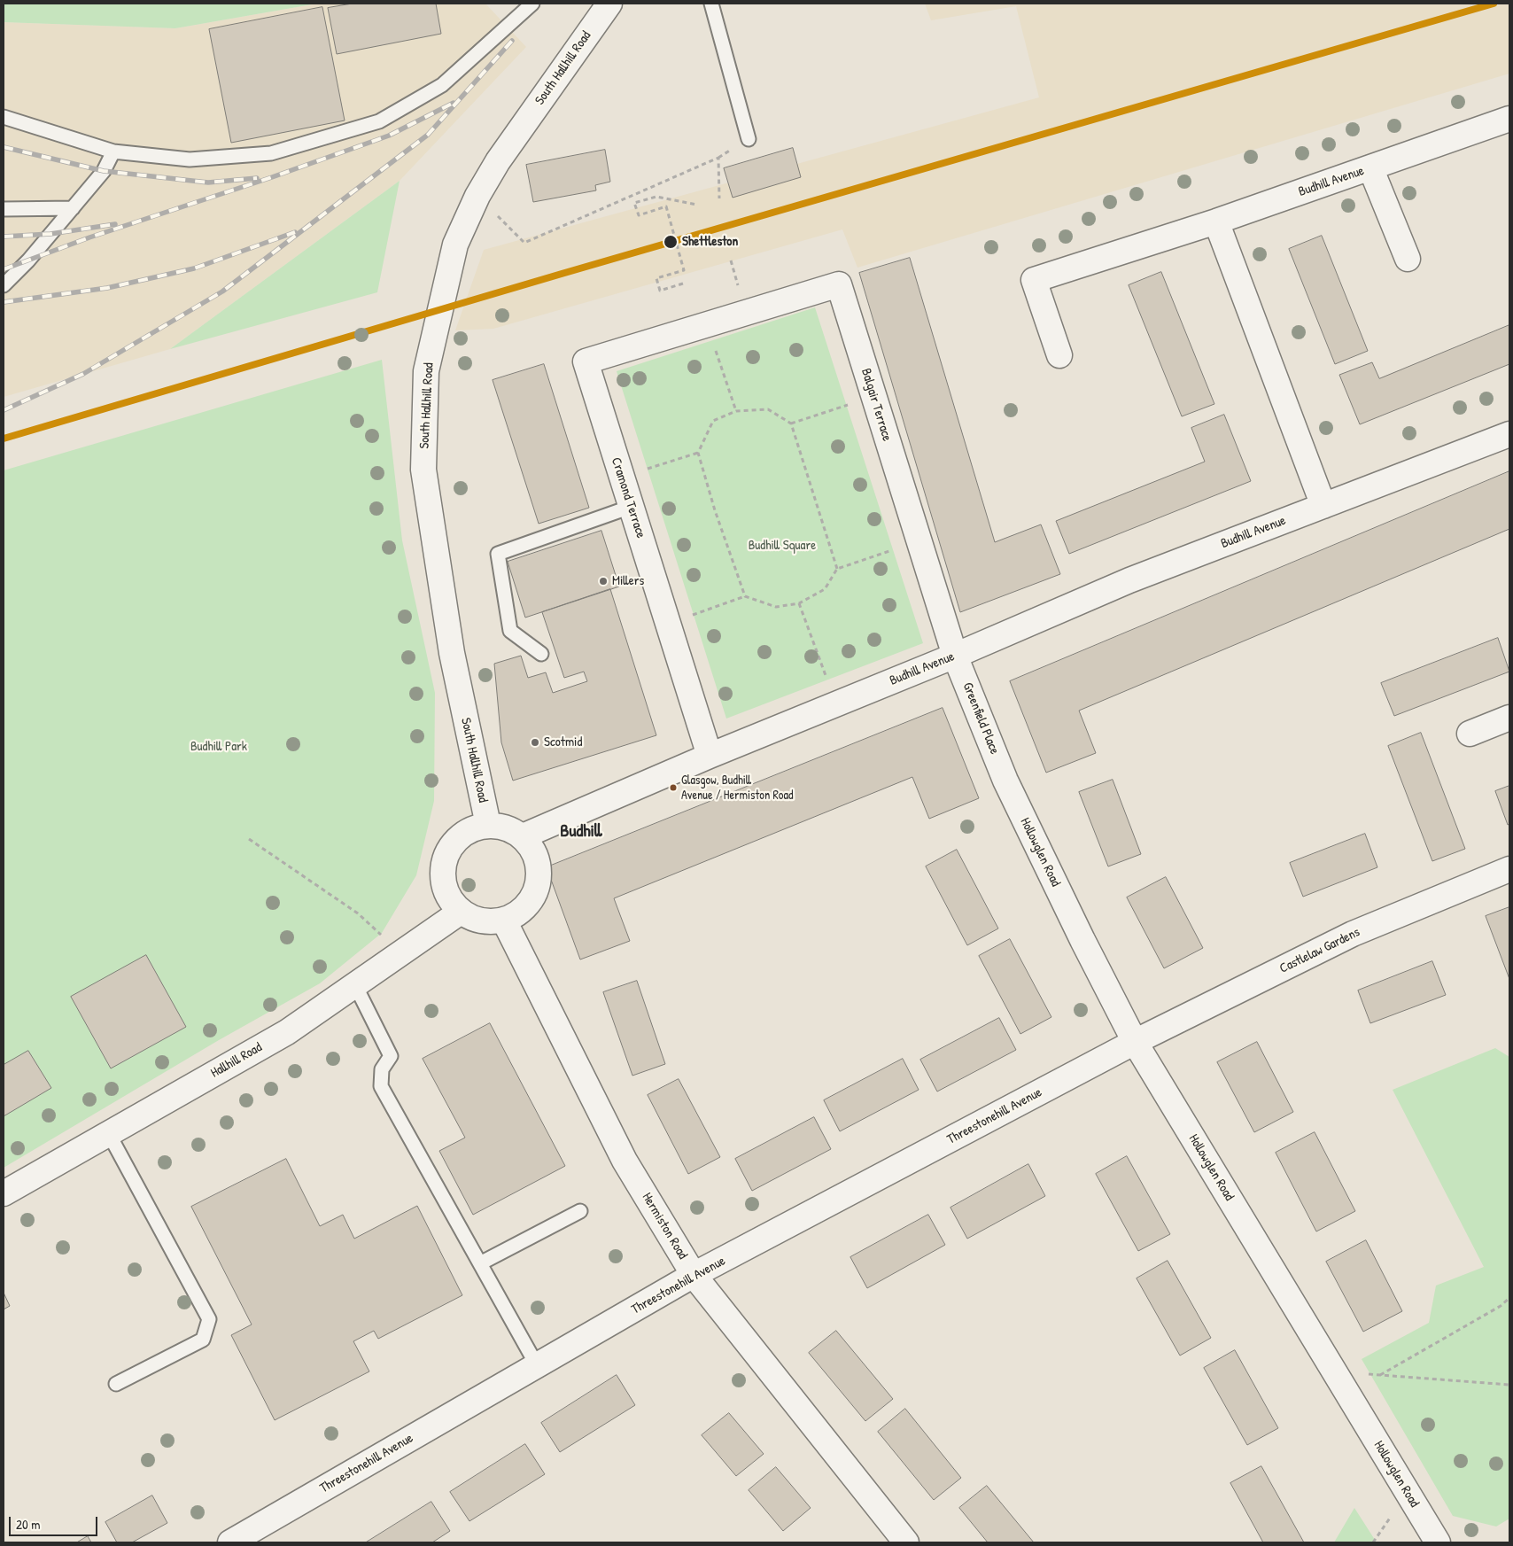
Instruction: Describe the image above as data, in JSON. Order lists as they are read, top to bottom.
{
  "streets": {
    "street": [
      "South Hallhill Road",
      "Budhill Avenue",
      "Balgair Terrace",
      "Cramond Terrace",
      "Greenfield Place",
      "Hollowglen Road",
      "Castlelaw Gardens",
      "Hallhill Road",
      "Threestonehill Avenue",
      "Hermiston Road"
    ]
  },
  "crossings": [
    ["South Hallhill Road", "Budhill Avenue"],
    ["South Hallhill Road", "Hallhill Road"],
    ["South Hallhill Road", "Hermiston Road"],
    ["Budhill Avenue", "Balgair Terrace"],
    ["Budhill Avenue", "Cramond Terrace"],
    ["Budhill Avenue", "Greenfield Place"],
    ["Budhill Avenue", "Hallhill Road"],
    ["Budhill Avenue", "Hermiston Road"],
    ["Balgair Terrace", "Cramond Terrace"],
    ["Balgair Terrace", "Greenfield Place"],
    ["Greenfield Place", "Hollowglen Road"],
    ["Hollowglen Road", "Castlelaw Gardens"],
    ["Hollowglen Road", "Threestonehill Avenue"],
    ["Castlelaw Gardens", "Threestonehill Avenue"],
    ["Hallhill Road", "Hermiston Road"],
    ["Threestonehill Avenue", "Hermiston Road"]
  ],
  "districts": ["Budhill"],
  "parks": ["Budhill Square", "Budhill Park"],
  "places": [
    "Shettleston",
    "Millers",
    "Scotmid",
    "Glasgow, Budhill Avenue / Hermiston Road"
  ],
  "scale_bar": "20 m"
}
